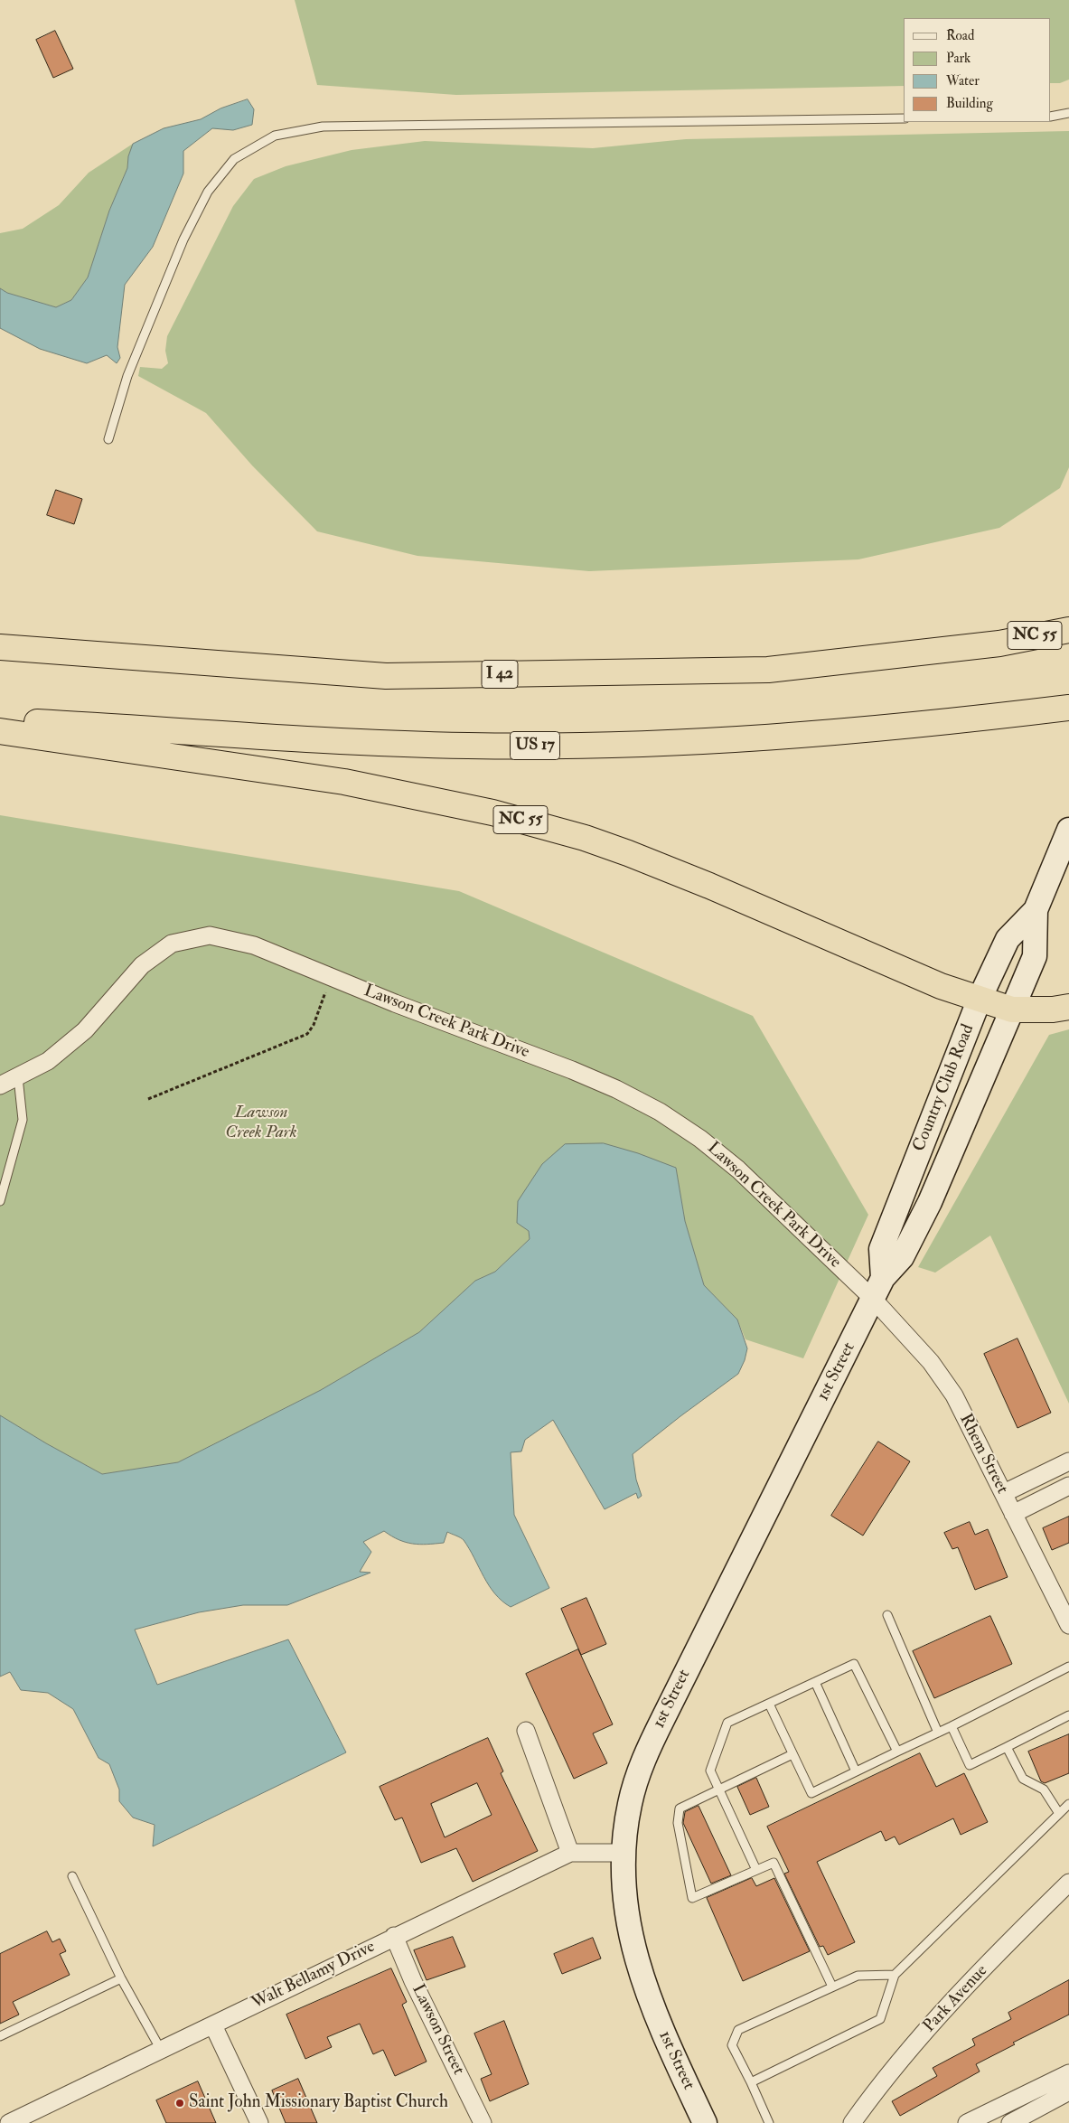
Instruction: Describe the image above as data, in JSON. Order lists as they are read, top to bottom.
{
  "streets": {
    "highway": ["NC 55", "I 42", "US 17"],
    "main road": ["Country Club Road", "1st Street"],
    "street": [
      "Lawson Creek Park Drive",
      "Rhem Street",
      "Walt Bellamy Drive",
      "Park Avenue",
      "Lawson Street"
    ]
  },
  "crossings": [
    ["NC 55", "I 42"],
    ["NC 55", "Country Club Road"],
    ["Lawson Creek Park Drive", "Country Club Road"],
    ["Lawson Creek Park Drive", "1st Street"],
    ["Lawson Creek Park Drive", "Rhem Street"],
    ["Country Club Road", "1st Street"],
    ["Country Club Road", "Rhem Street"],
    ["1st Street", "Rhem Street"],
    ["1st Street", "Walt Bellamy Drive"],
    ["Walt Bellamy Drive", "Lawson Street"]
  ],
  "parks": ["Lawson Creek Park"],
  "places": ["Saint John Missionary Baptist Church"],
  "legend": [
    "Road",
    "Park",
    "Water",
    "Building"
  ]
}
